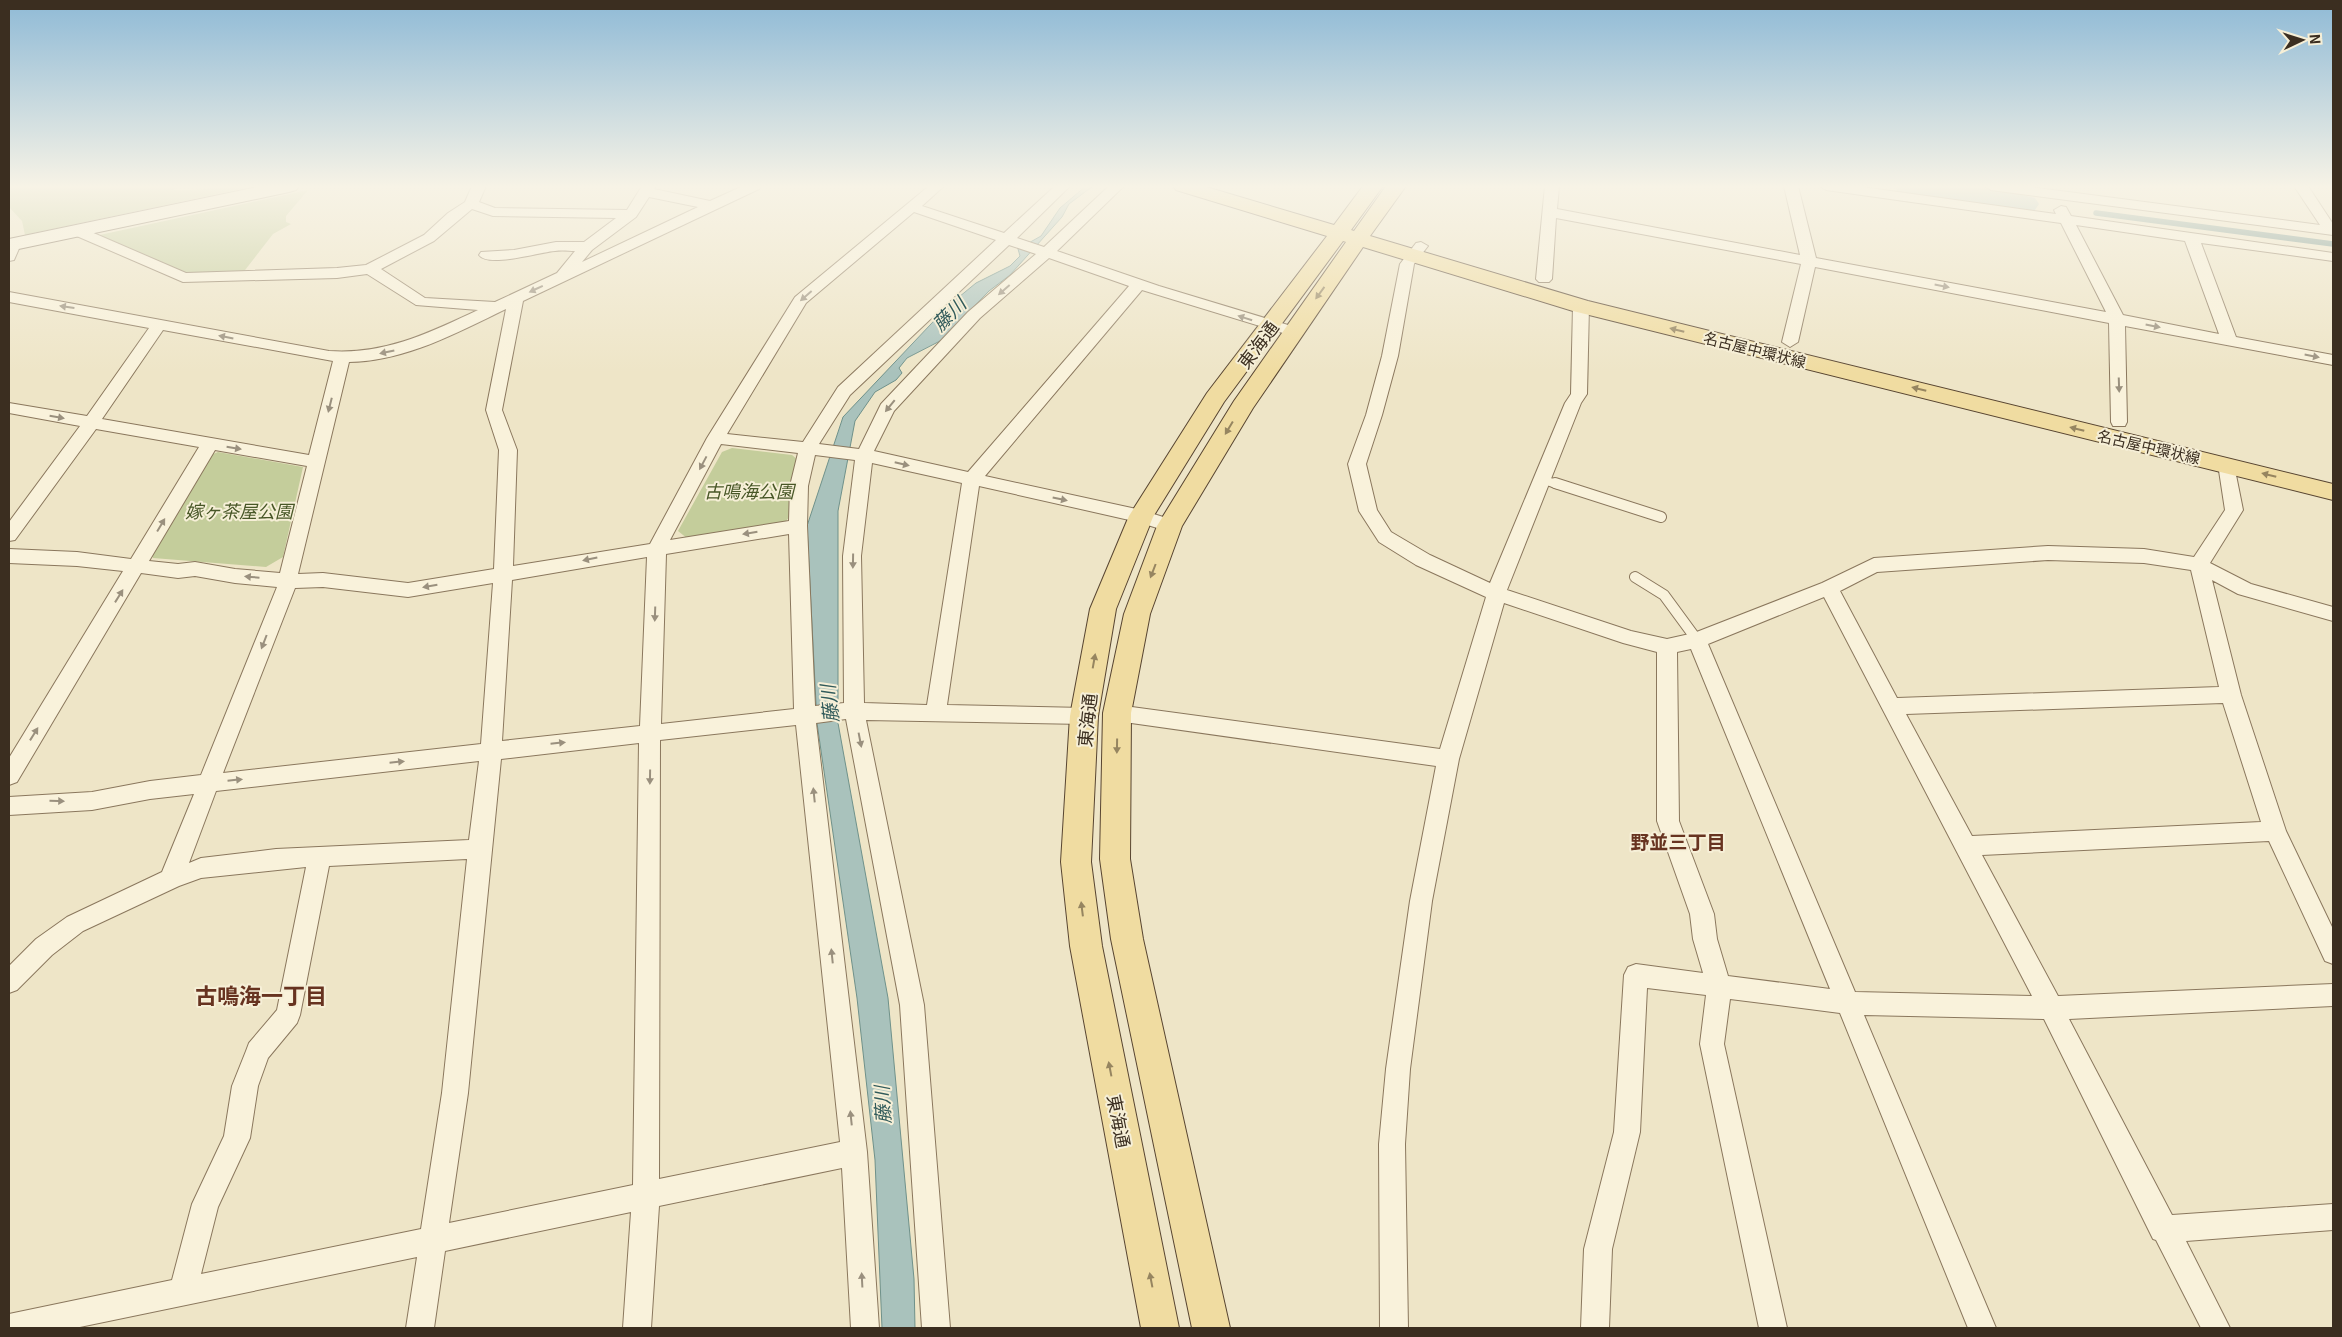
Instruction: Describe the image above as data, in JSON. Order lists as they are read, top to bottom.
{
  "streets": {
    "main road": ["東海通", "名古屋中環状線"]
  },
  "districts": ["野並三丁目", "古鳴海一丁目"],
  "water": ["藤川"],
  "parks": ["古鳴海公園", "嫁ヶ茶屋公園"],
  "north": "right"
}
